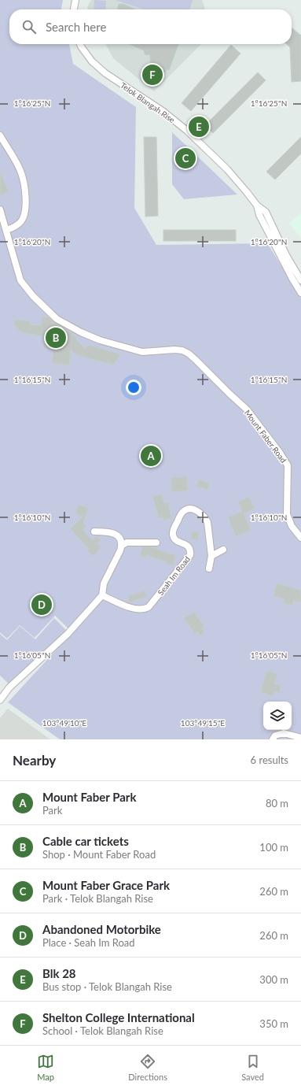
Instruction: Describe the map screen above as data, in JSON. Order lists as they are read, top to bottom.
{
  "streets": {
    "street": ["Telok Blangah Rise", "Mount Faber Road", "Seah Im Road"]
  },
  "page": {
    "search": "Search here",
    "pins": [
      "F",
      "E",
      "C",
      "B",
      "A",
      "D"
    ],
    "heading": ["Nearby", "6 results"],
    "list": [
      {
        "mark": "A",
        "name": "Mount Faber Park",
        "note": "Park",
        "value": "80 m"
      },
      {
        "mark": "B",
        "name": "Cable car tickets",
        "note": "Shop · Mount Faber Road",
        "value": "100 m"
      },
      {
        "mark": "C",
        "name": "Mount Faber Grace Park",
        "note": "Park · Telok Blangah Rise",
        "value": "260 m"
      },
      {
        "mark": "D",
        "name": "Abandoned Motorbike",
        "note": "Place · Seah Im Road",
        "value": "260 m"
      },
      {
        "mark": "E",
        "name": "Blk 28",
        "note": "Bus stop · Telok Blangah Rise",
        "value": "300 m"
      },
      {
        "mark": "F",
        "name": "Shelton College International",
        "note": "School · Telok Blangah Rise",
        "value": "350 m"
      }
    ],
    "nav": ["Map", "Directions", "Saved"]
  },
  "coordinates": [
    "1°16'25\"N",
    "1°16'20\"N",
    "1°16'15\"N",
    "1°16'10\"N",
    "1°16'05\"N",
    "103°49'10\"E",
    "103°49'15\"E"
  ]
}
